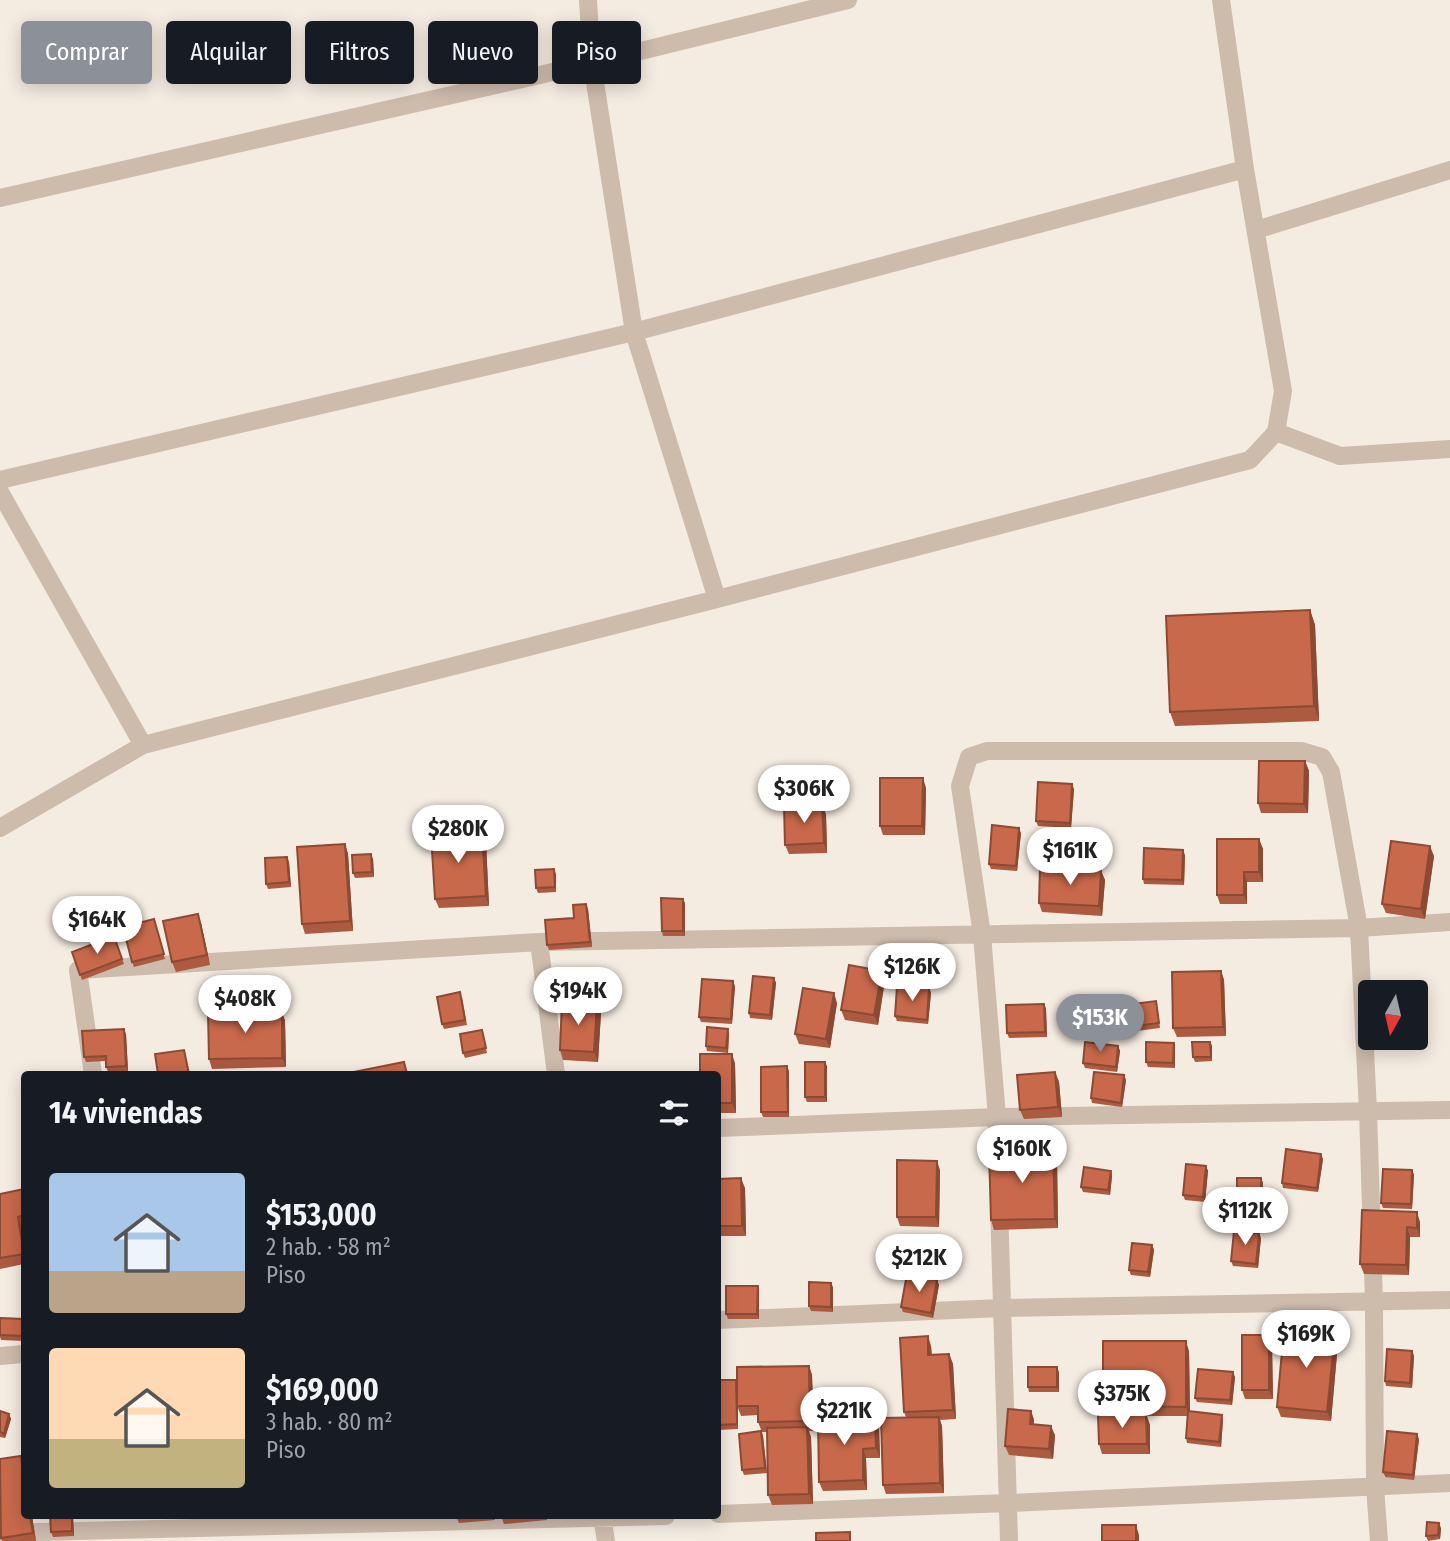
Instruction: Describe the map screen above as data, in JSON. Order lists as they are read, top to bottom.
{
  "north": "bottom",
  "page": {
    "chip": [
      "Comprar",
      "Alquilar",
      "Filtros",
      "Nuevo",
      "Piso"
    ],
    "price": [
      "$306K",
      "$280K",
      "$161K",
      "$164K",
      "$126K",
      "$194K",
      "$408K",
      "$153K",
      "$160K",
      "$112K",
      "$212K",
      "$169K",
      "$375K",
      "$221K"
    ],
    "heading": "14 viviendas",
    "list": [
      {
        "name": "$153,000",
        "note": "2 hab. · 58 m² · Piso"
      },
      {
        "name": "$169,000",
        "note": "3 hab. · 80 m² · Piso"
      }
    ]
  }
}
